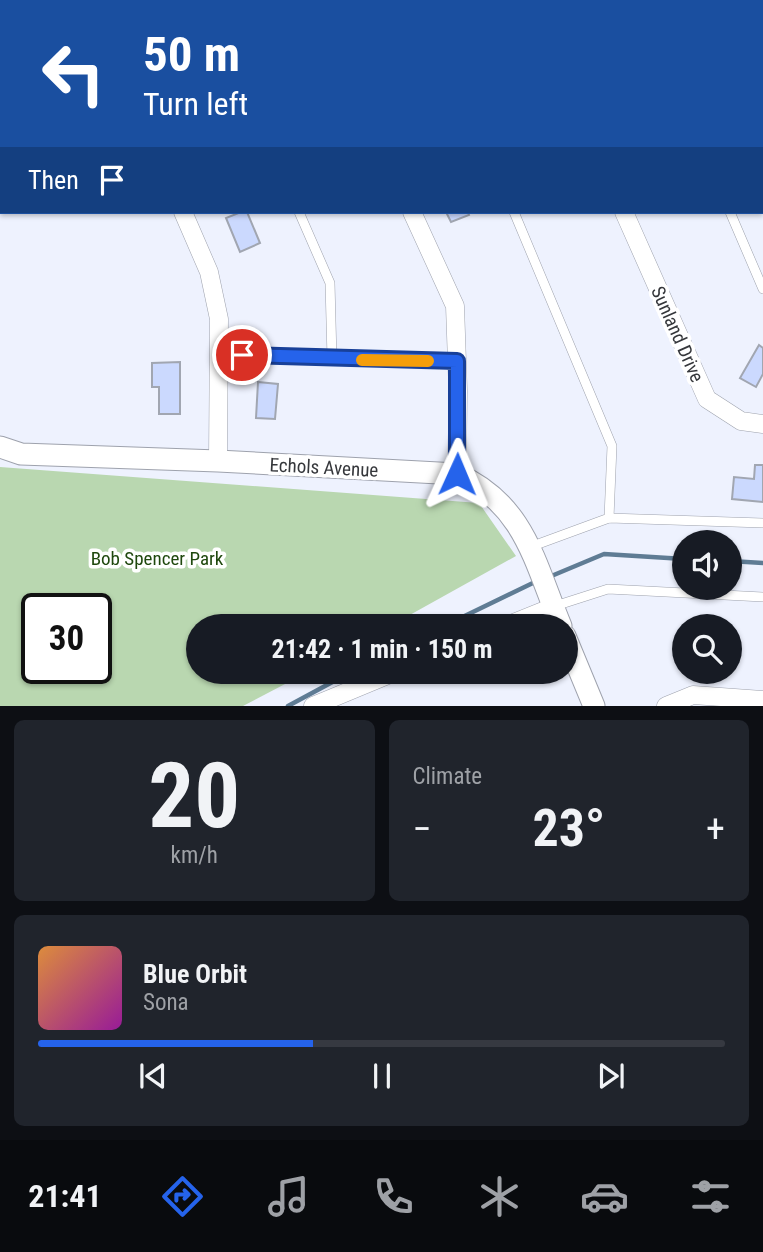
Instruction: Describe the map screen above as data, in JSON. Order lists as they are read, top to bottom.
{
  "streets": {
    "street": ["Sunland Drive", "Echols Avenue"]
  },
  "parks": ["Bob Spencer Park"],
  "page": {
    "turn": ["50 m", "Turn left"],
    "then": "Then",
    "limit": "30",
    "trip": "21:42 · 1 min · 150 m",
    "tile": [
      ["20", "km/h"],
      "Climate"
    ],
    "heat": ["−", "23°", "+"],
    "song": ["Blue Orbit", "Sona"],
    "tabs": "21:41"
  }
}
